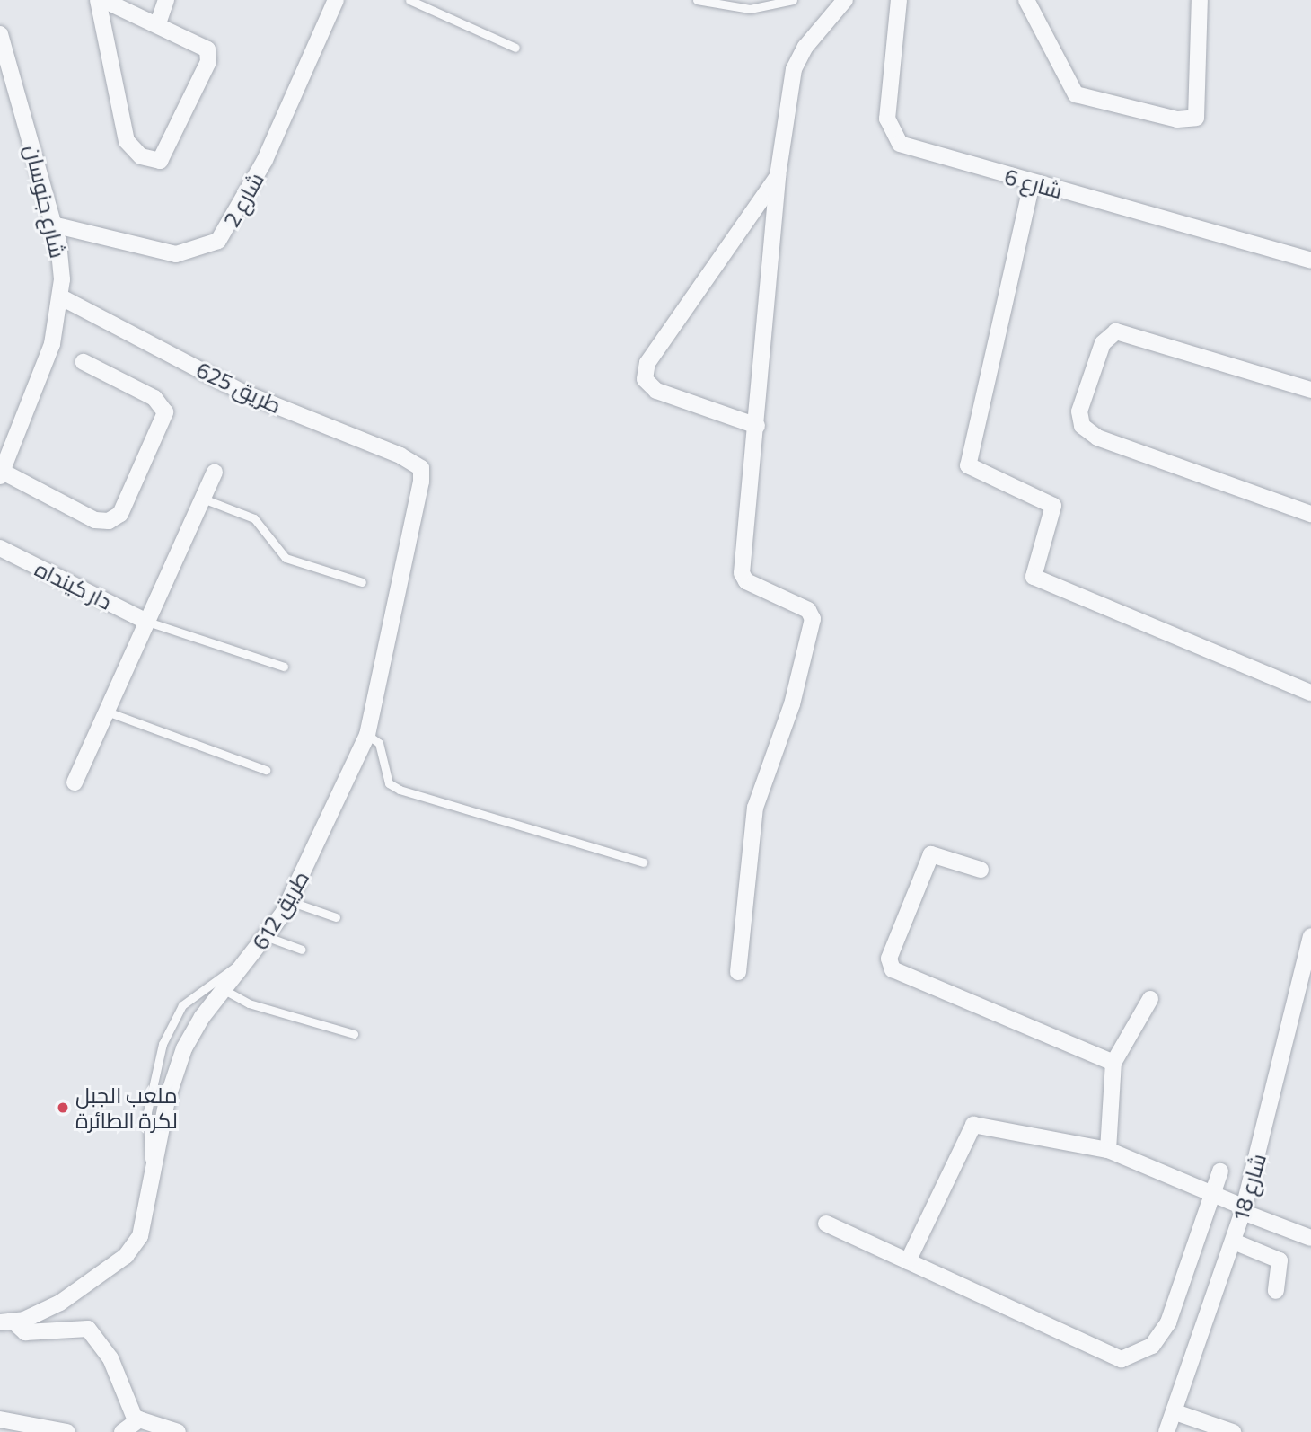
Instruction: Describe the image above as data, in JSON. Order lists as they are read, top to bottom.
{
  "streets": {
    "street": [
      "شارع 6",
      "شارع 2",
      "شارع جنوسان",
      "طريق 625",
      "دار كينداه",
      "طريق 612",
      "شارع 18"
    ]
  },
  "crossings": [
    ["شارع 2", "شارع جنوسان"],
    ["شارع جنوسان", "طريق 625"],
    ["طريق 625", "طريق 612"]
  ],
  "places": ["ملعب الجبل لكرة الطائرة"]
}
